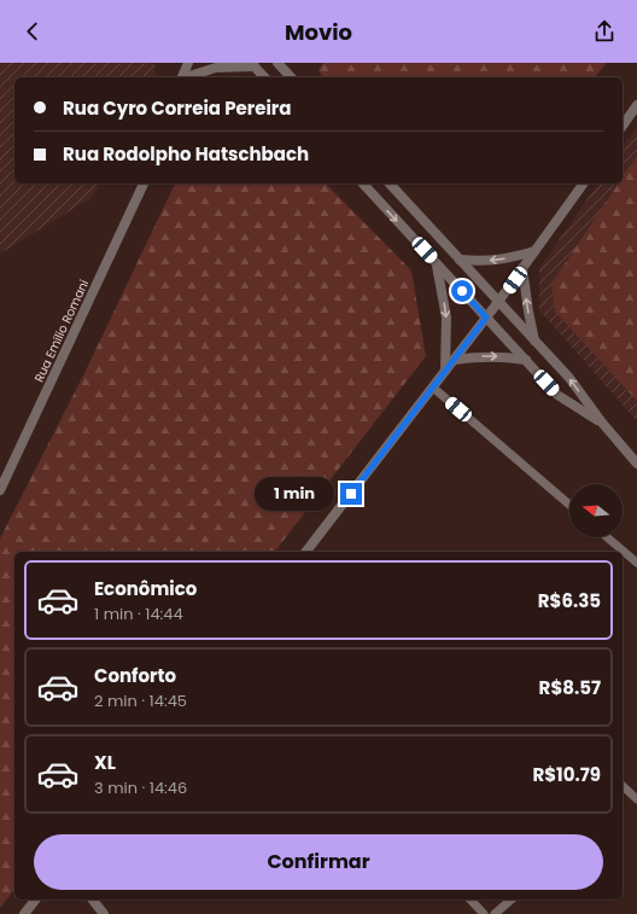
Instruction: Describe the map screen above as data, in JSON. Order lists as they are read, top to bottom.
{
  "streets": {
    "street": ["Rua Emílio Romani"]
  },
  "north": "left",
  "page": {
    "header": "Movio",
    "banner": ["Rua Cyro Correia Pereira", "Rua Rodolpho Hatschbach"],
    "bubble": "1 min",
    "list": [
      {
        "name": "Econômico",
        "note": "1 min · 14:44",
        "value": "R$6.35"
      },
      {
        "name": "Conforto",
        "note": "2 min · 14:45",
        "value": "R$8.57"
      },
      {
        "name": "XL",
        "note": "3 min · 14:46",
        "value": "R$10.79"
      }
    ],
    "buttons": "Confirmar"
  }
}
